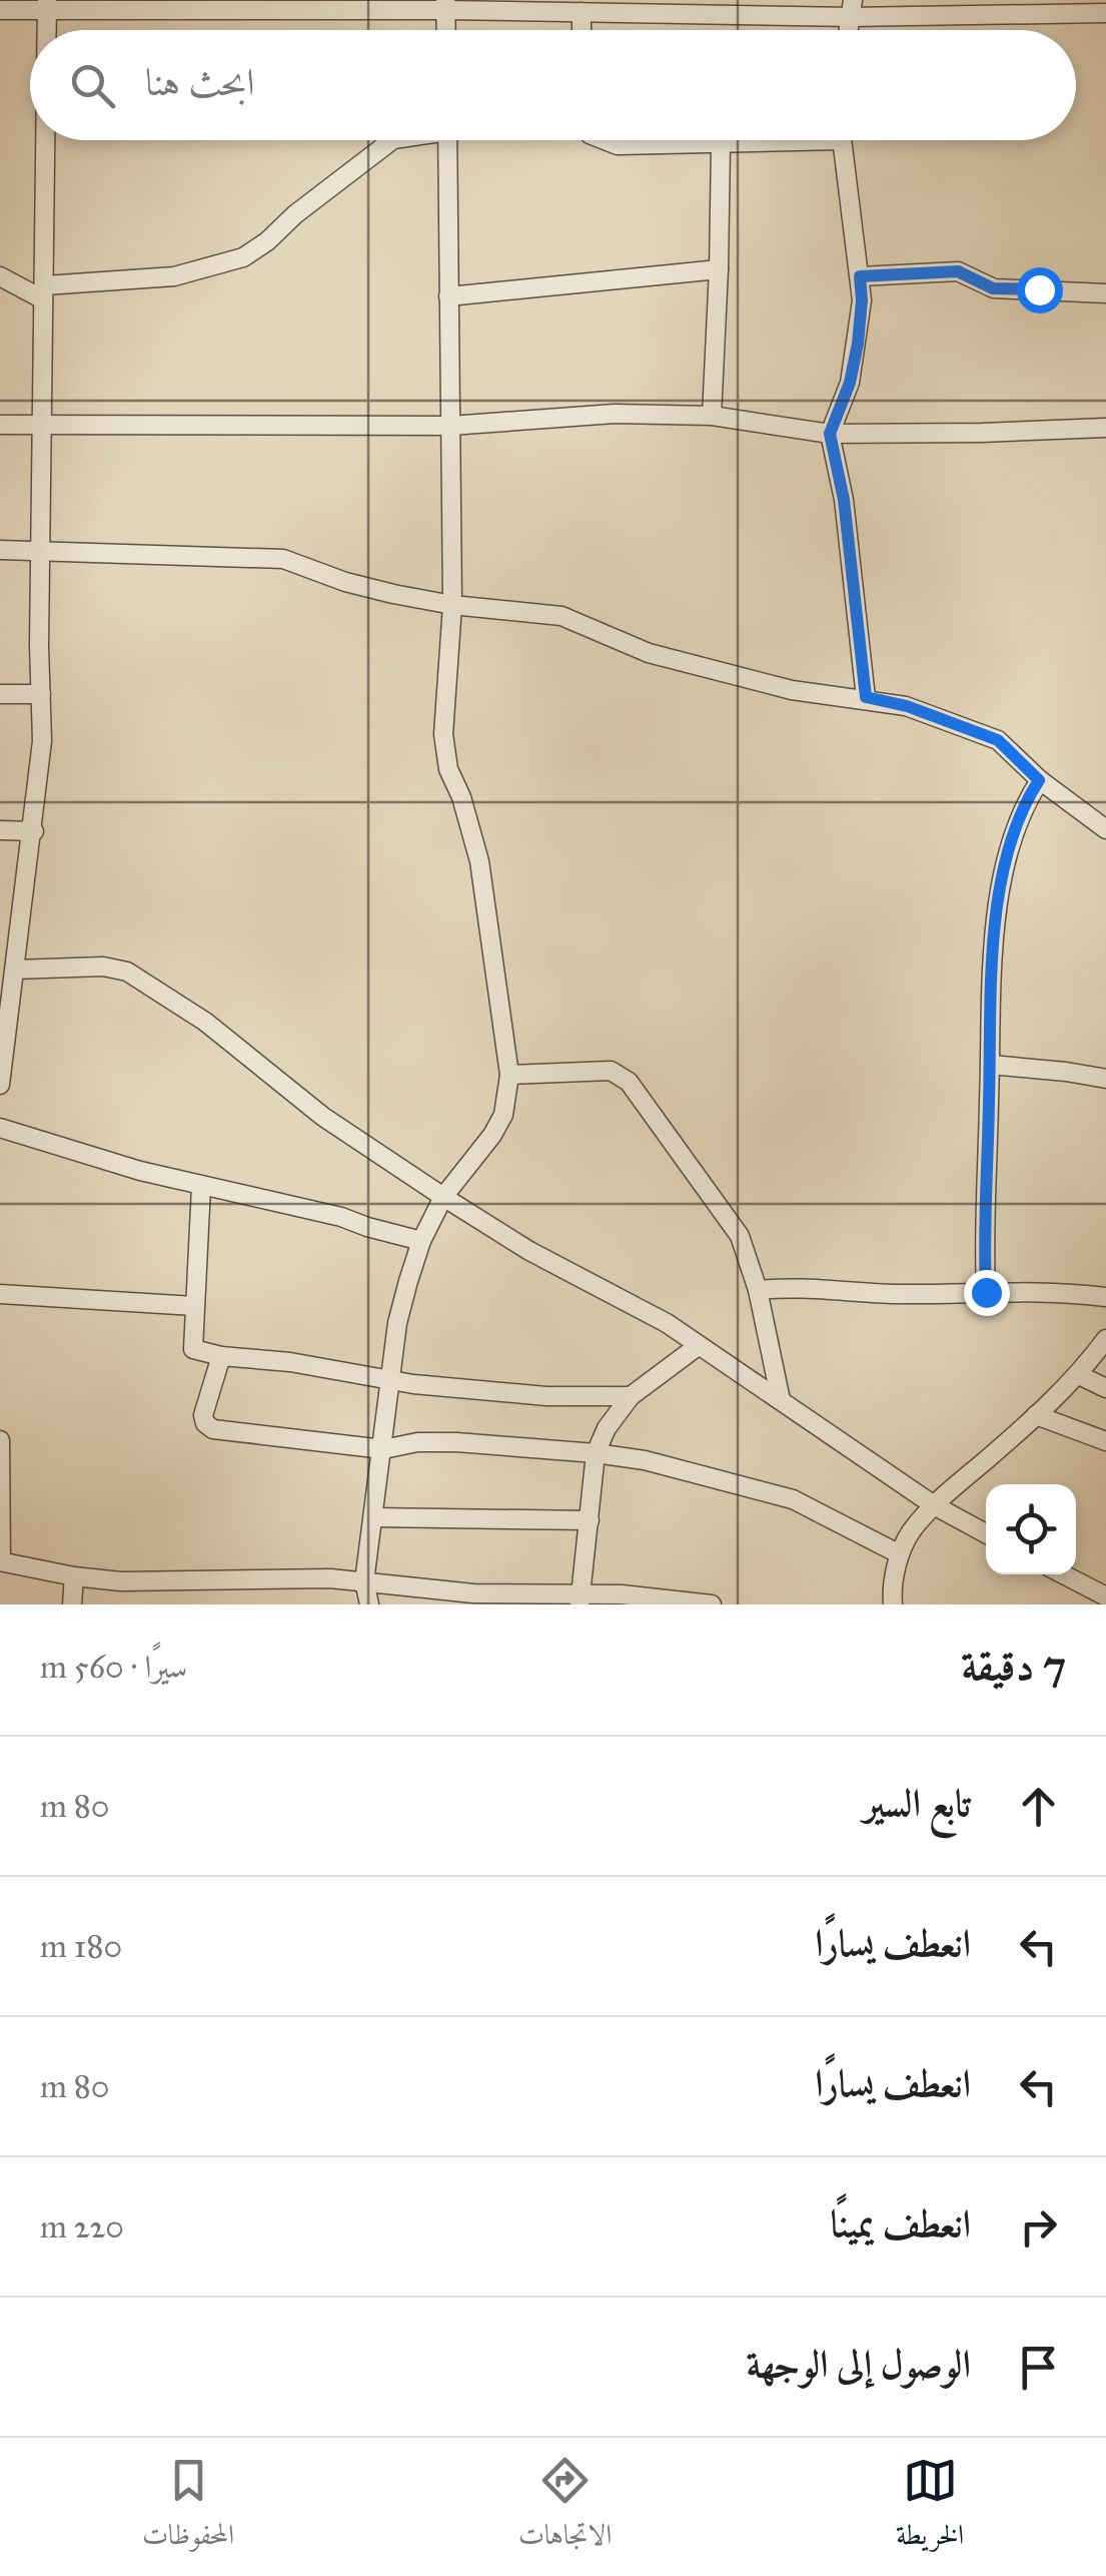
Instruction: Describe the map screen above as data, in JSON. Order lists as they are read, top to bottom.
{
  "page": {
    "search": "ابحث هنا",
    "heading": ["7 دقيقة", "سيرًا · 560 m"],
    "list": [
      ["تابع السير", "80 m"],
      ["انعطف يسارًا", "180 m"],
      ["انعطف يسارًا", "80 m"],
      ["انعطف يمينًا", "220 m"],
      "الوصول إلى الوجهة"
    ],
    "nav": ["الخريطة", "الاتجاهات", "المحفوظات"]
  }
}
